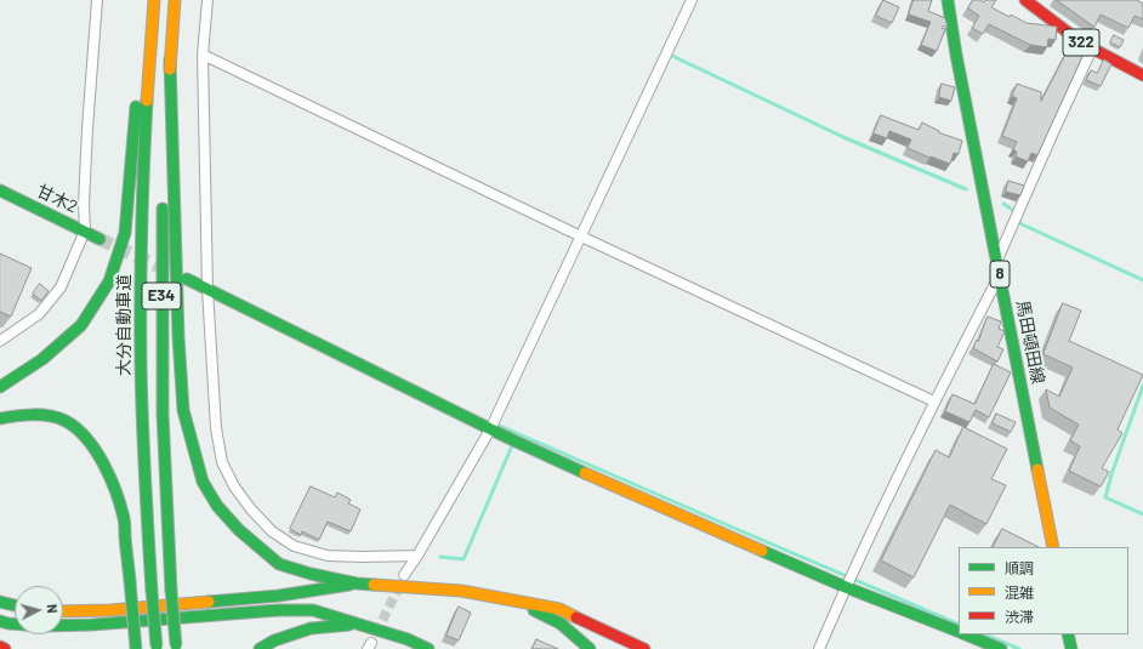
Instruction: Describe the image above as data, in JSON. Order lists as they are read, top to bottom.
{
  "streets": {
    "main road": [
      "322",
      "甘木2",
      "8",
      "E34",
      "大分自動車道",
      "馬田頓田線"
    ]
  },
  "legend": ["順調", "混雑", "渋滞"],
  "north": "right"
}
